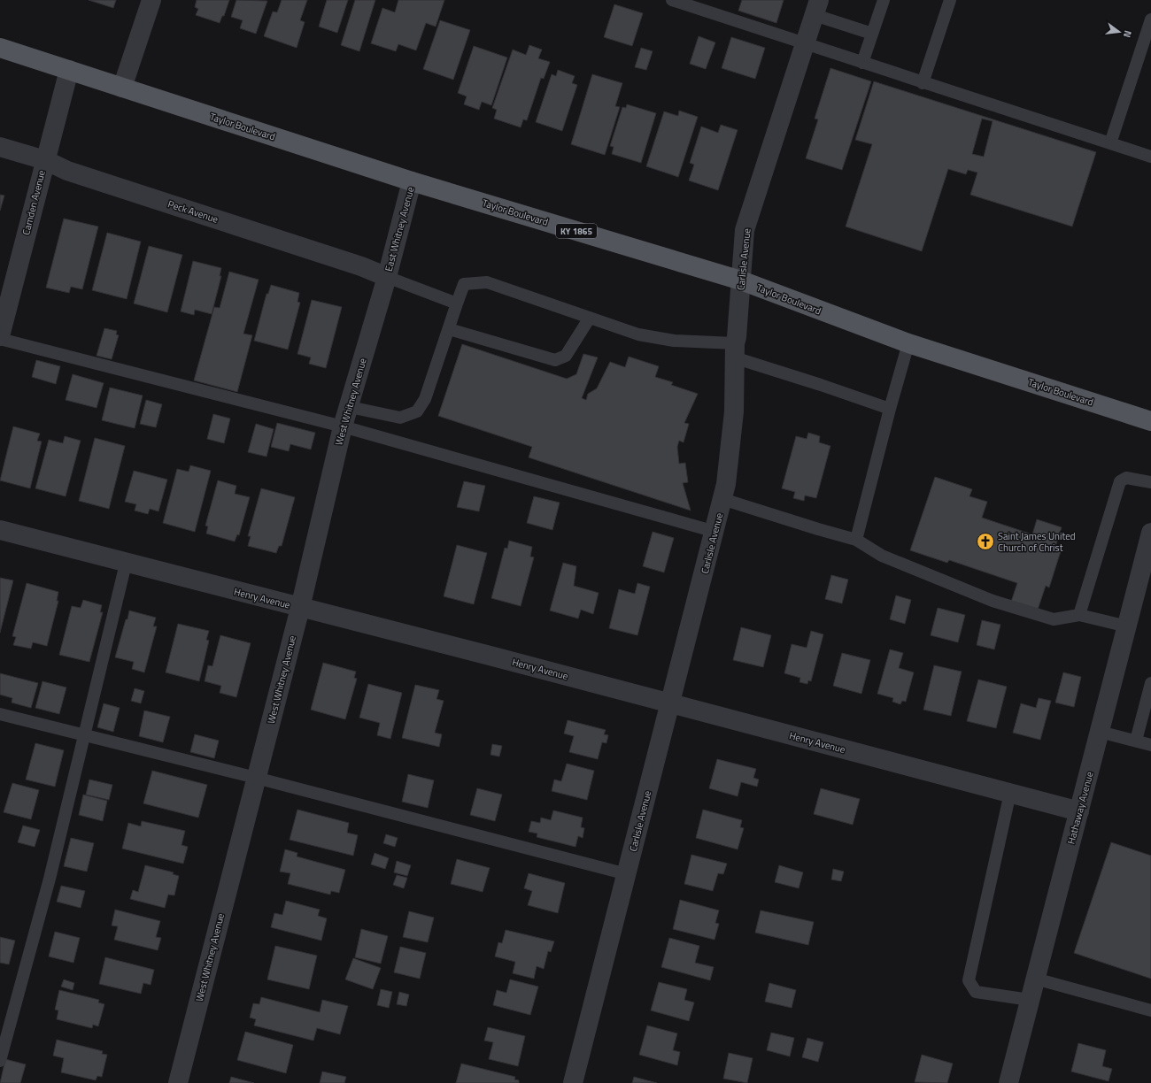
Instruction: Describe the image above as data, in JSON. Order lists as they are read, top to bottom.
{
  "streets": {
    "main road": ["Taylor Boulevard", "KY 1865"],
    "street": [
      "Camden Avenue",
      "Peck Avenue",
      "East Whitney Avenue",
      "Carlisle Avenue",
      "West Whitney Avenue",
      "Henry Avenue",
      "Hathaway Avenue"
    ]
  },
  "crossings": [
    ["Taylor Boulevard", "Camden Avenue"],
    ["Taylor Boulevard", "East Whitney Avenue"],
    ["Taylor Boulevard", "Carlisle Avenue"],
    ["Camden Avenue", "Peck Avenue"],
    ["Peck Avenue", "East Whitney Avenue"],
    ["Peck Avenue", "West Whitney Avenue"],
    ["East Whitney Avenue", "West Whitney Avenue"],
    ["Carlisle Avenue", "Henry Avenue"],
    ["West Whitney Avenue", "Henry Avenue"],
    ["Henry Avenue", "Hathaway Avenue"]
  ],
  "places": {
    "church": ["Saint James United Church of Christ"]
  },
  "north": "right"
}
